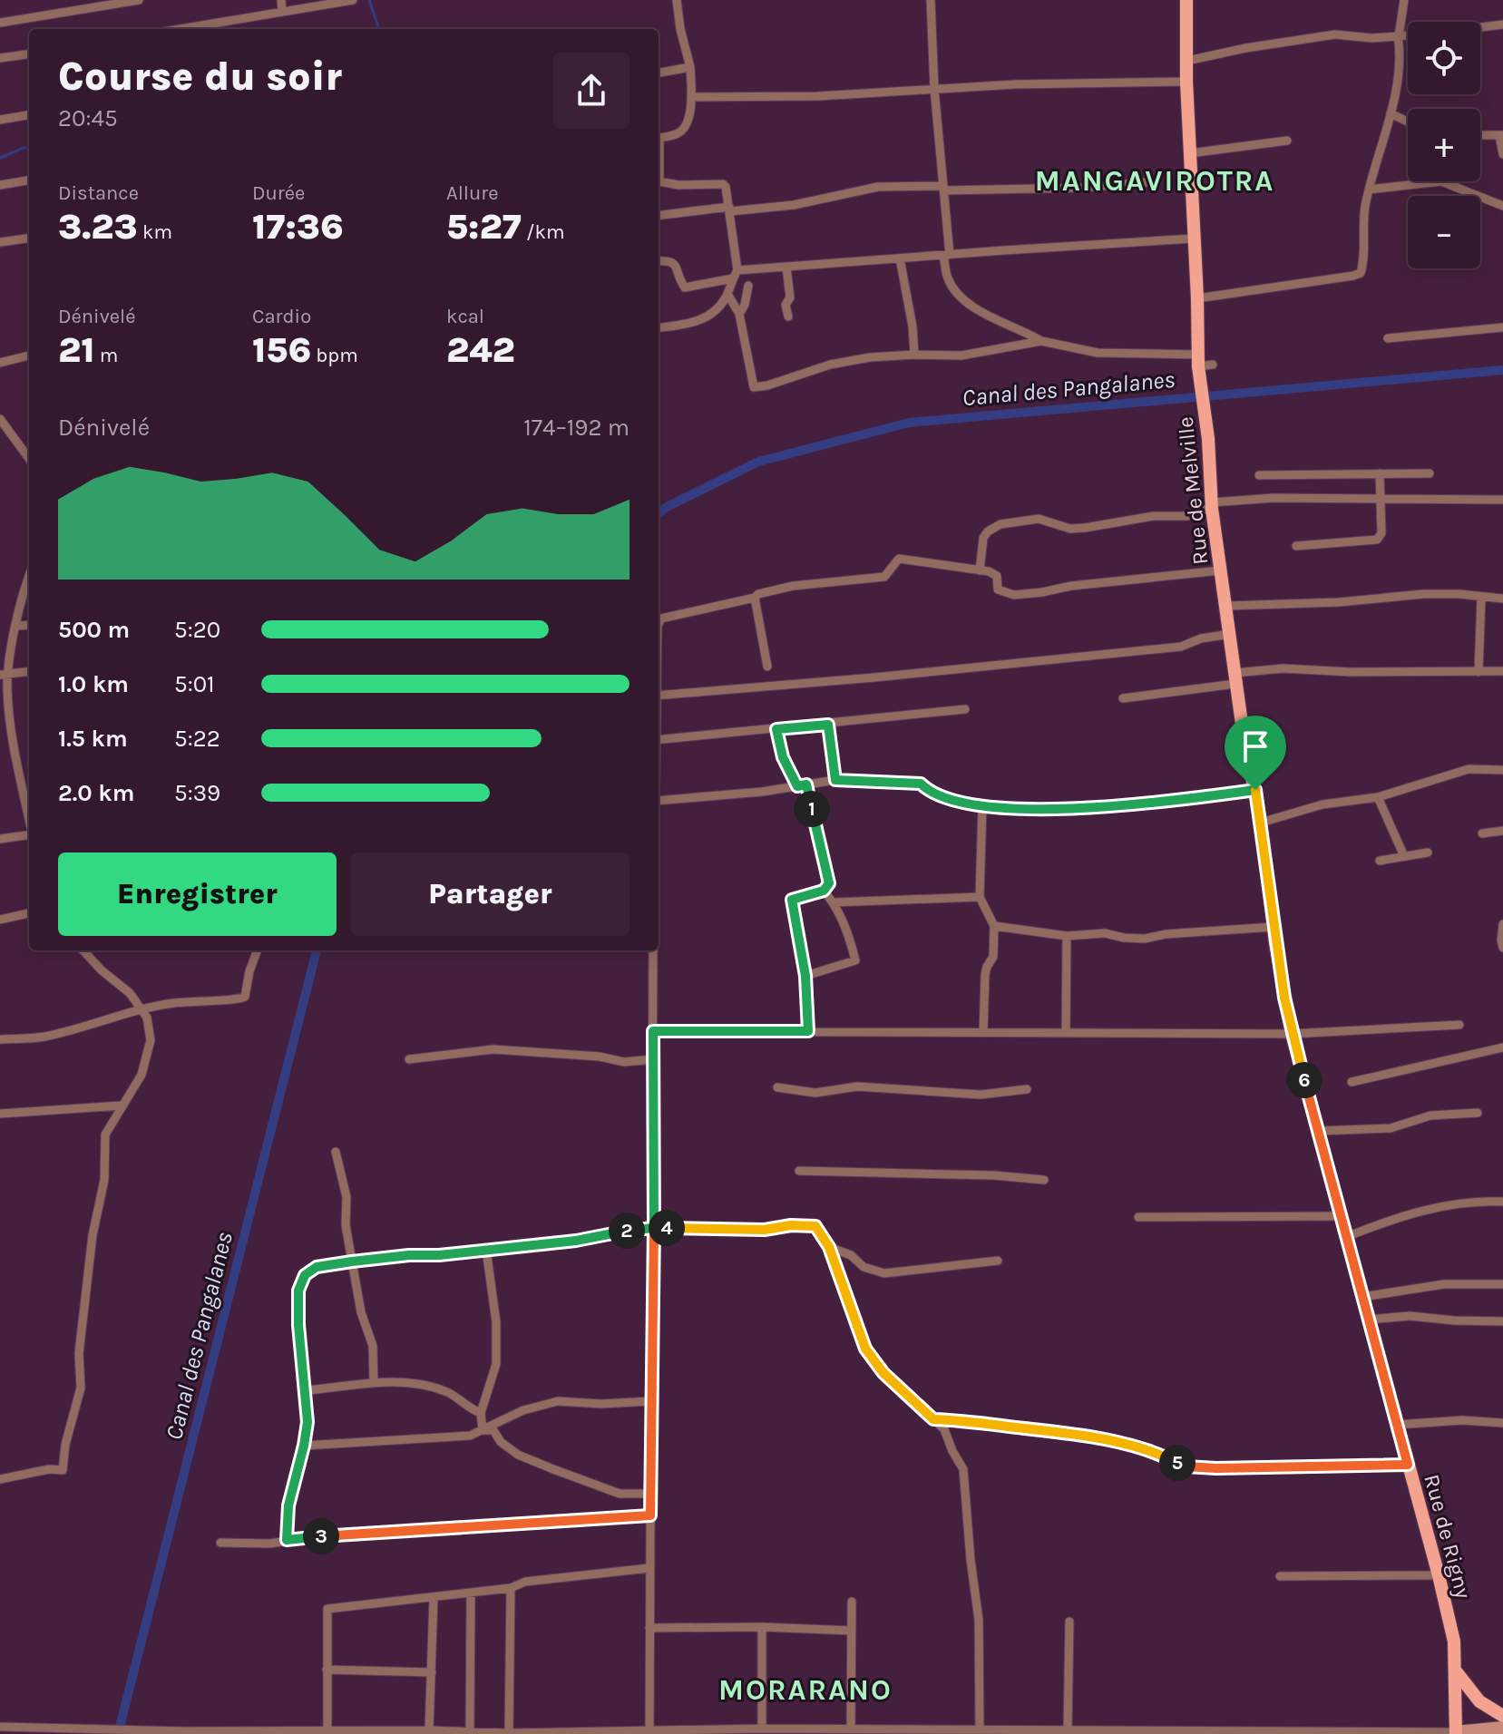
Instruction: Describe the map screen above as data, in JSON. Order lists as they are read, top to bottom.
{
  "streets": {
    "main road": ["Rue de Melville", "Rue de Rigny"]
  },
  "crossings": [
    ["Rue de Melville", "Rue de Rigny"]
  ],
  "districts": ["MANGAVIROTRA", "MORARANO"],
  "water": ["Canal des Pangalanes"],
  "page": {
    "map_buttons": ["+", "−"],
    "heading": ["Course du soir", "20:45"],
    "stats": [
      ["Distance", "3.23 km"],
      ["Durée", "17:36"],
      ["Allure", "5:27 /km"],
      ["Dénivelé", "21 m"],
      ["Cardio", "156 bpm"],
      ["kcal", "242"]
    ],
    "chart": ["Dénivelé", "174–192 m"],
    "list": [
      {
        "name": "500 m",
        "note": "5:20"
      },
      {
        "name": "1.0 km",
        "note": "5:01"
      },
      {
        "name": "1.5 km",
        "note": "5:22"
      },
      {
        "name": "2.0 km",
        "note": "5:39"
      }
    ],
    "pins": [
      "1",
      "6",
      "4",
      "2",
      "5",
      "3"
    ],
    "buttons": ["Enregistrer", "Partager"]
  }
}
